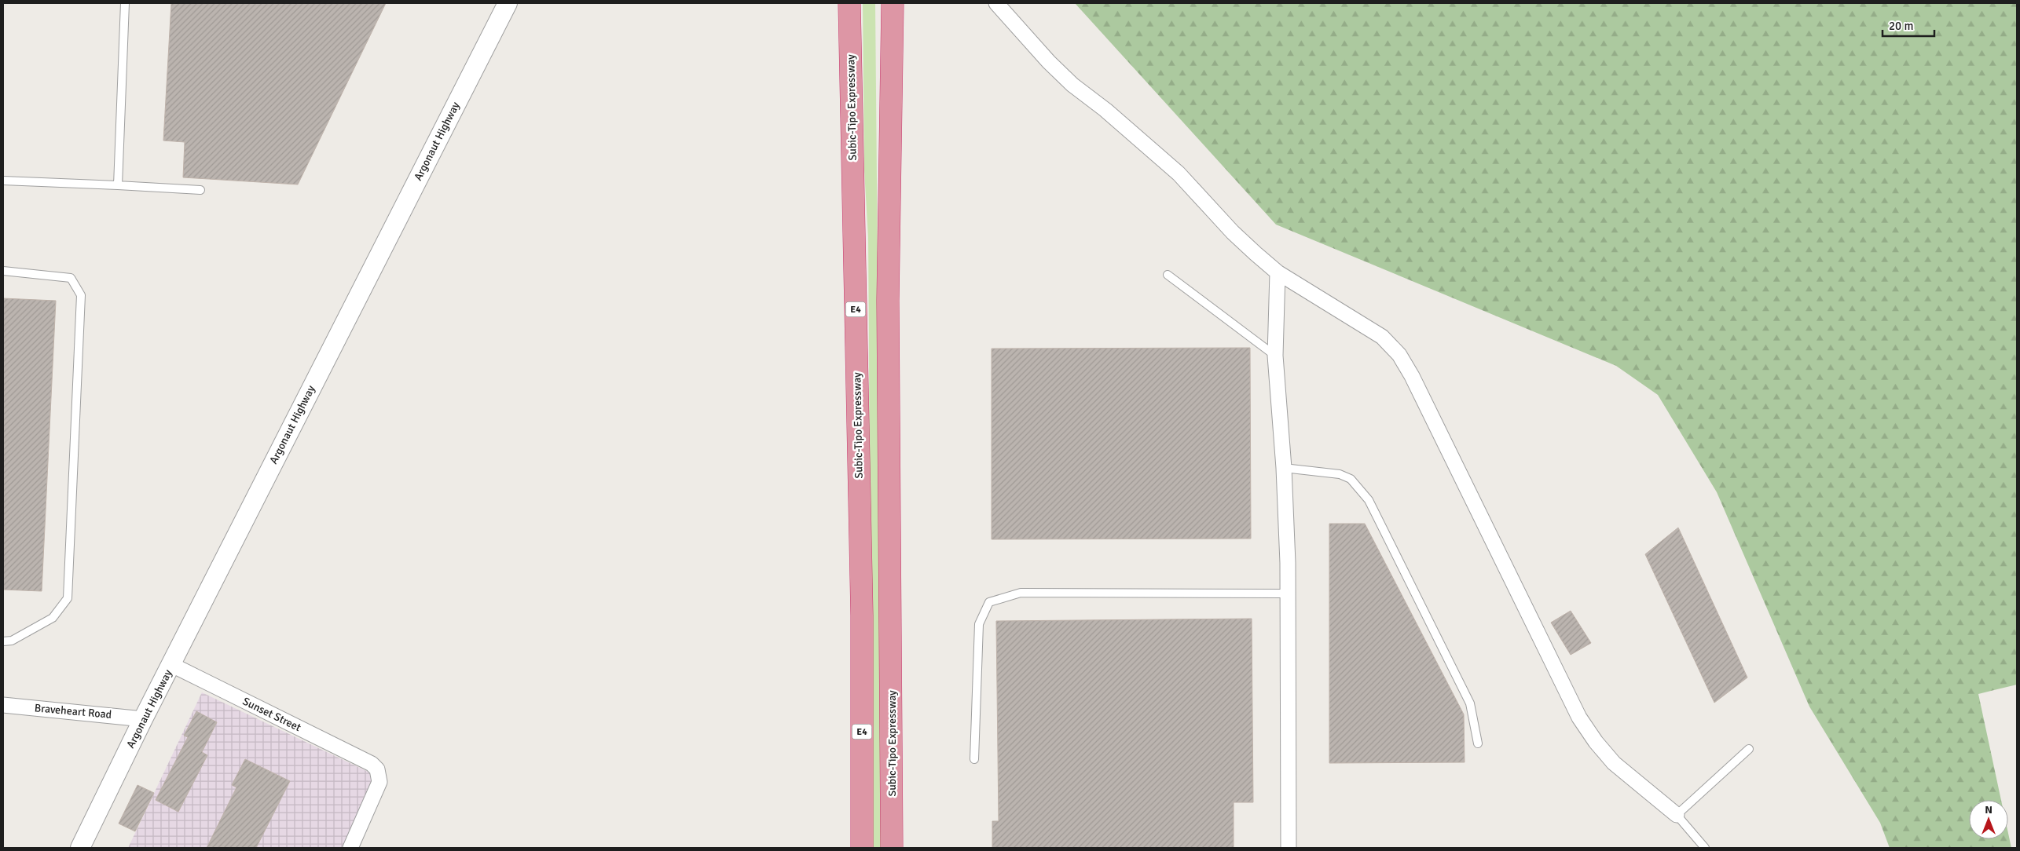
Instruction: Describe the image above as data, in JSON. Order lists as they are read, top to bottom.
{
  "streets": {
    "highway": ["Subic-Tipo Expressway", "E4"],
    "street": ["Argonaut Highway", "Braveheart Road", "Sunset Street"]
  },
  "crossings": [
    ["Argonaut Highway", "Braveheart Road"],
    ["Argonaut Highway", "Sunset Street"]
  ],
  "scale_bar": "20 m",
  "north": "top"
}
